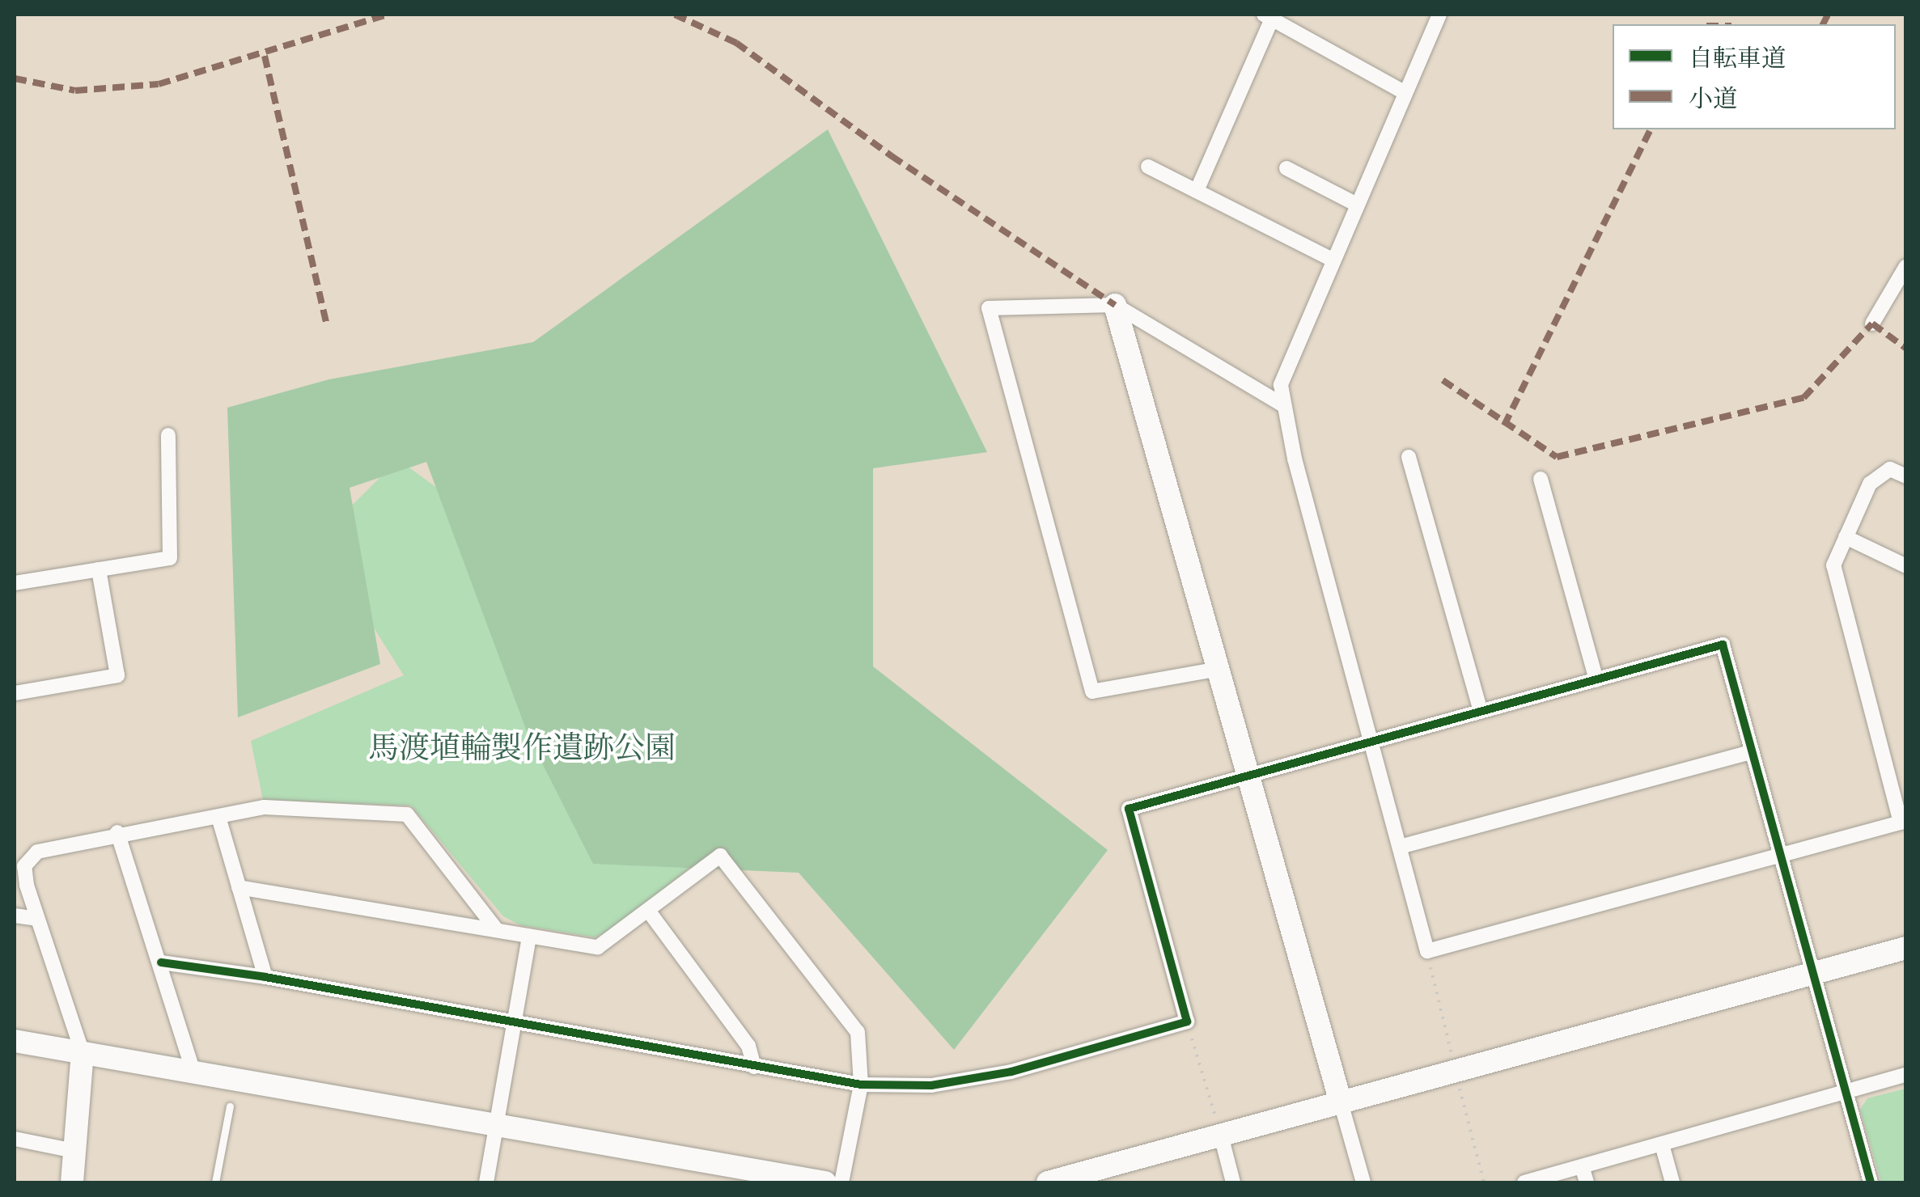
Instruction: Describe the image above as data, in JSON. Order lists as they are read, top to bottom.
{
  "parks": ["馬渡埴輪製作遺跡公園"],
  "legend": ["自転車道", "小道"]
}
